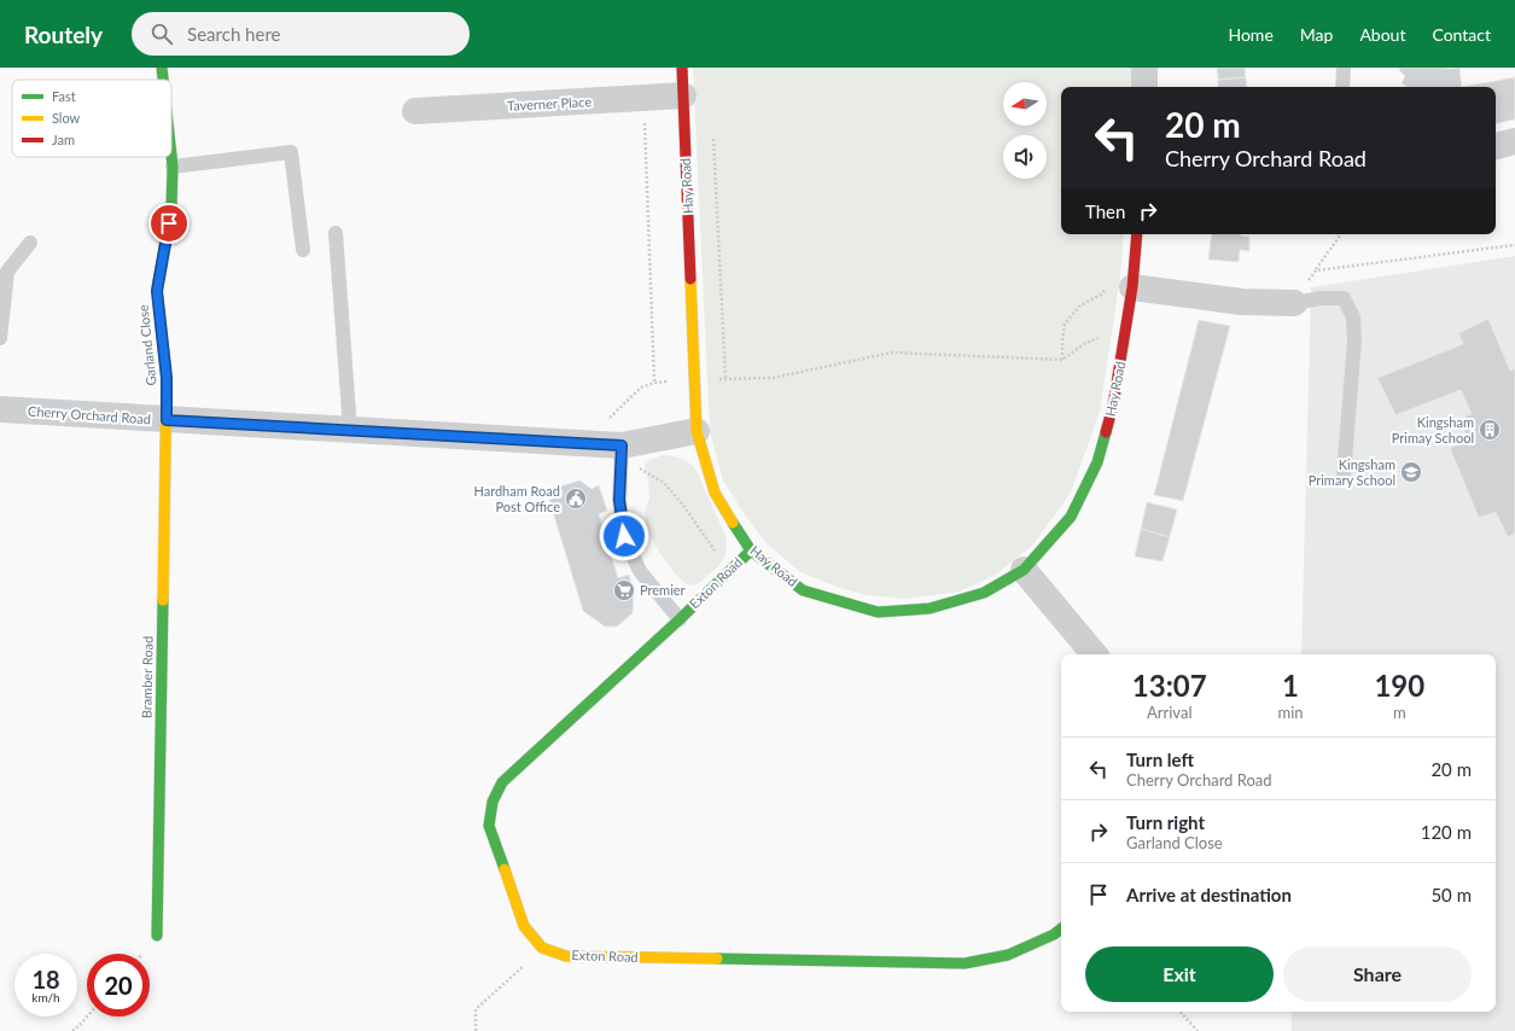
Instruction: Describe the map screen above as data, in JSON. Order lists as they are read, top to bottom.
{
  "streets": {
    "street": [
      "Taverner Place",
      "Hay Road",
      "Garland Close",
      "Cherry Orchard Road",
      "Exton Road",
      "Bramber Road"
    ]
  },
  "crossings": [
    ["Taverner Place", "Hay Road"],
    ["Hay Road", "Cherry Orchard Road"],
    ["Hay Road", "Exton Road"],
    ["Garland Close", "Cherry Orchard Road"],
    ["Garland Close", "Bramber Road"],
    ["Cherry Orchard Road", "Bramber Road"]
  ],
  "places": {
    "building": ["Kingsham Primay School"],
    "school or university": ["Kingsham Primary School"],
    "public building": ["Hardham Road Post Office"],
    "supermarket": ["Premier"]
  },
  "legend": ["Fast", "Slow", "Jam"],
  "north": "left",
  "page": {
    "header": "Routely",
    "search": "Search here",
    "nav": [
      "Home",
      "Map",
      "About",
      "Contact"
    ],
    "turn": ["20 m", "Cherry Orchard Road"],
    "then": "Then",
    "eta": [
      "13:07",
      "Arrival",
      "1",
      "min",
      "190",
      "m"
    ],
    "list": [
      {
        "name": "Turn left",
        "note": "Cherry Orchard Road",
        "value": "20 m"
      },
      {
        "name": "Turn right",
        "note": "Garland Close",
        "value": "120 m"
      },
      {
        "name": "Arrive at destination",
        "value": "50 m"
      }
    ],
    "buttons": ["Exit", "Share"],
    "speed": "18 km/h",
    "limit": "20"
  }
}
